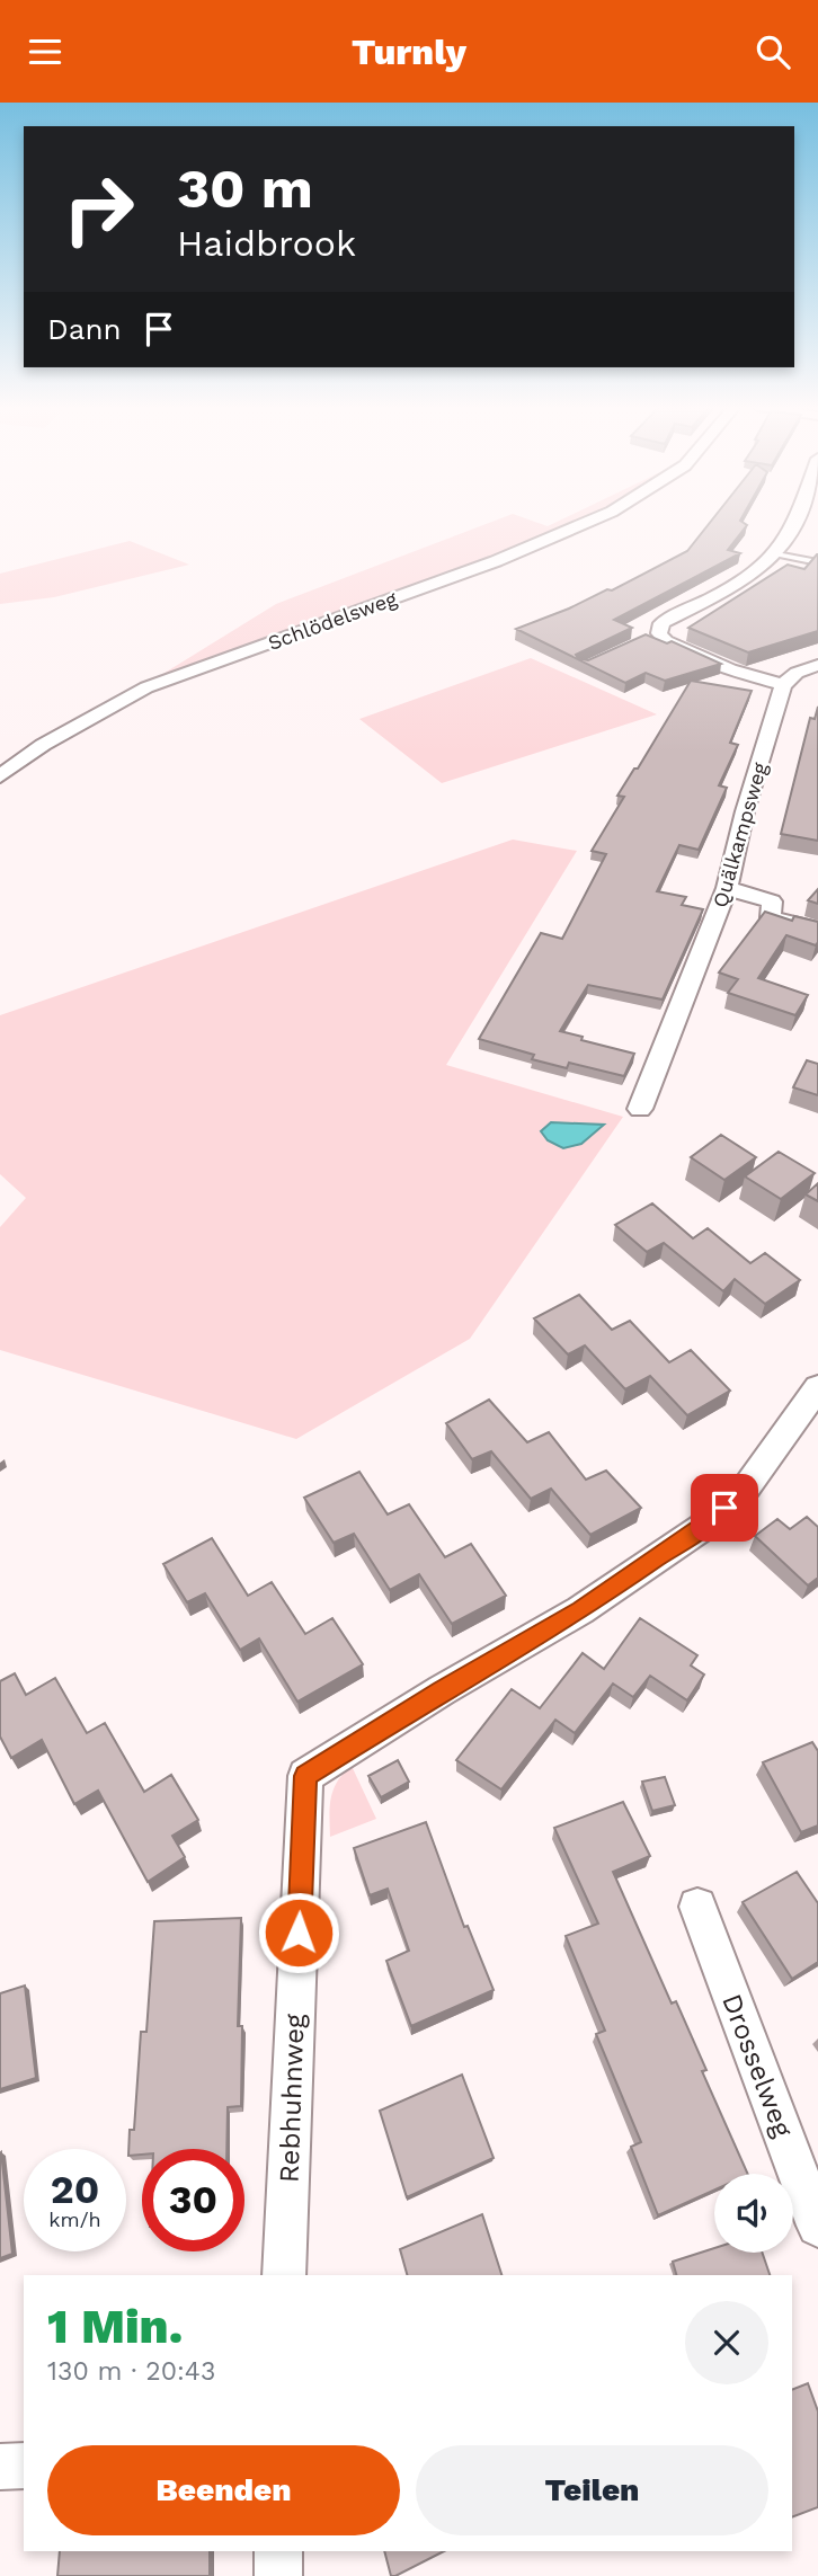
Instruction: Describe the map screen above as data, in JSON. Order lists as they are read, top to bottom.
{
  "streets": {
    "street": [
      "Schlödelsweg",
      "Quälkampsweg",
      "Drosselweg",
      "Rebhuhnweg"
    ]
  },
  "page": {
    "header": "Turnly",
    "turn": ["30 m", "Haidbrook"],
    "then": "Dann",
    "speed": "20 km/h",
    "limit": "30",
    "heading": ["1 Min.", "130 m · 20:43"],
    "buttons": ["Beenden", "Teilen"]
  }
}
